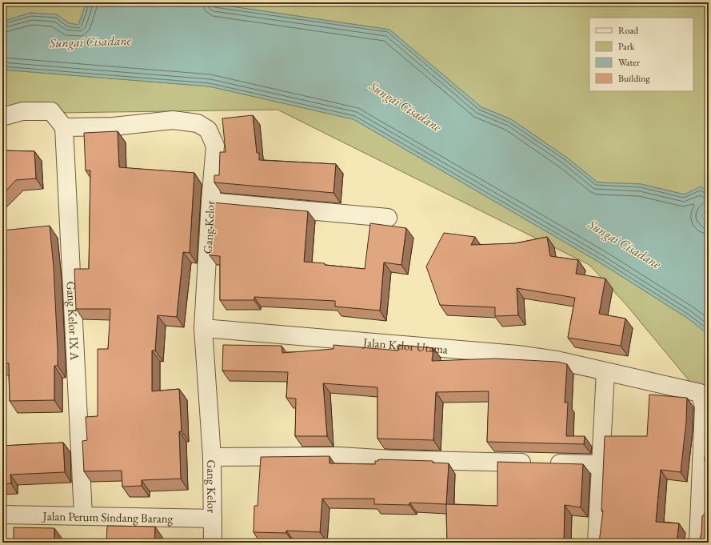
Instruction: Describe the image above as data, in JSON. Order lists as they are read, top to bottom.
{
  "streets": {
    "street": [
      "Gang Kelor",
      "Gang Kelor IX A",
      "Jalan Kelor Utama",
      "Jalan Perum Sindang Barang"
    ]
  },
  "crossings": [
    ["Gang Kelor", "Gang Kelor IX A"],
    ["Gang Kelor", "Jalan Kelor Utama"],
    ["Gang Kelor", "Jalan Perum Sindang Barang"],
    ["Gang Kelor IX A", "Jalan Perum Sindang Barang"]
  ],
  "water": ["Sungai Cisadane"],
  "legend": [
    "Road",
    "Park",
    "Water",
    "Building"
  ]
}
